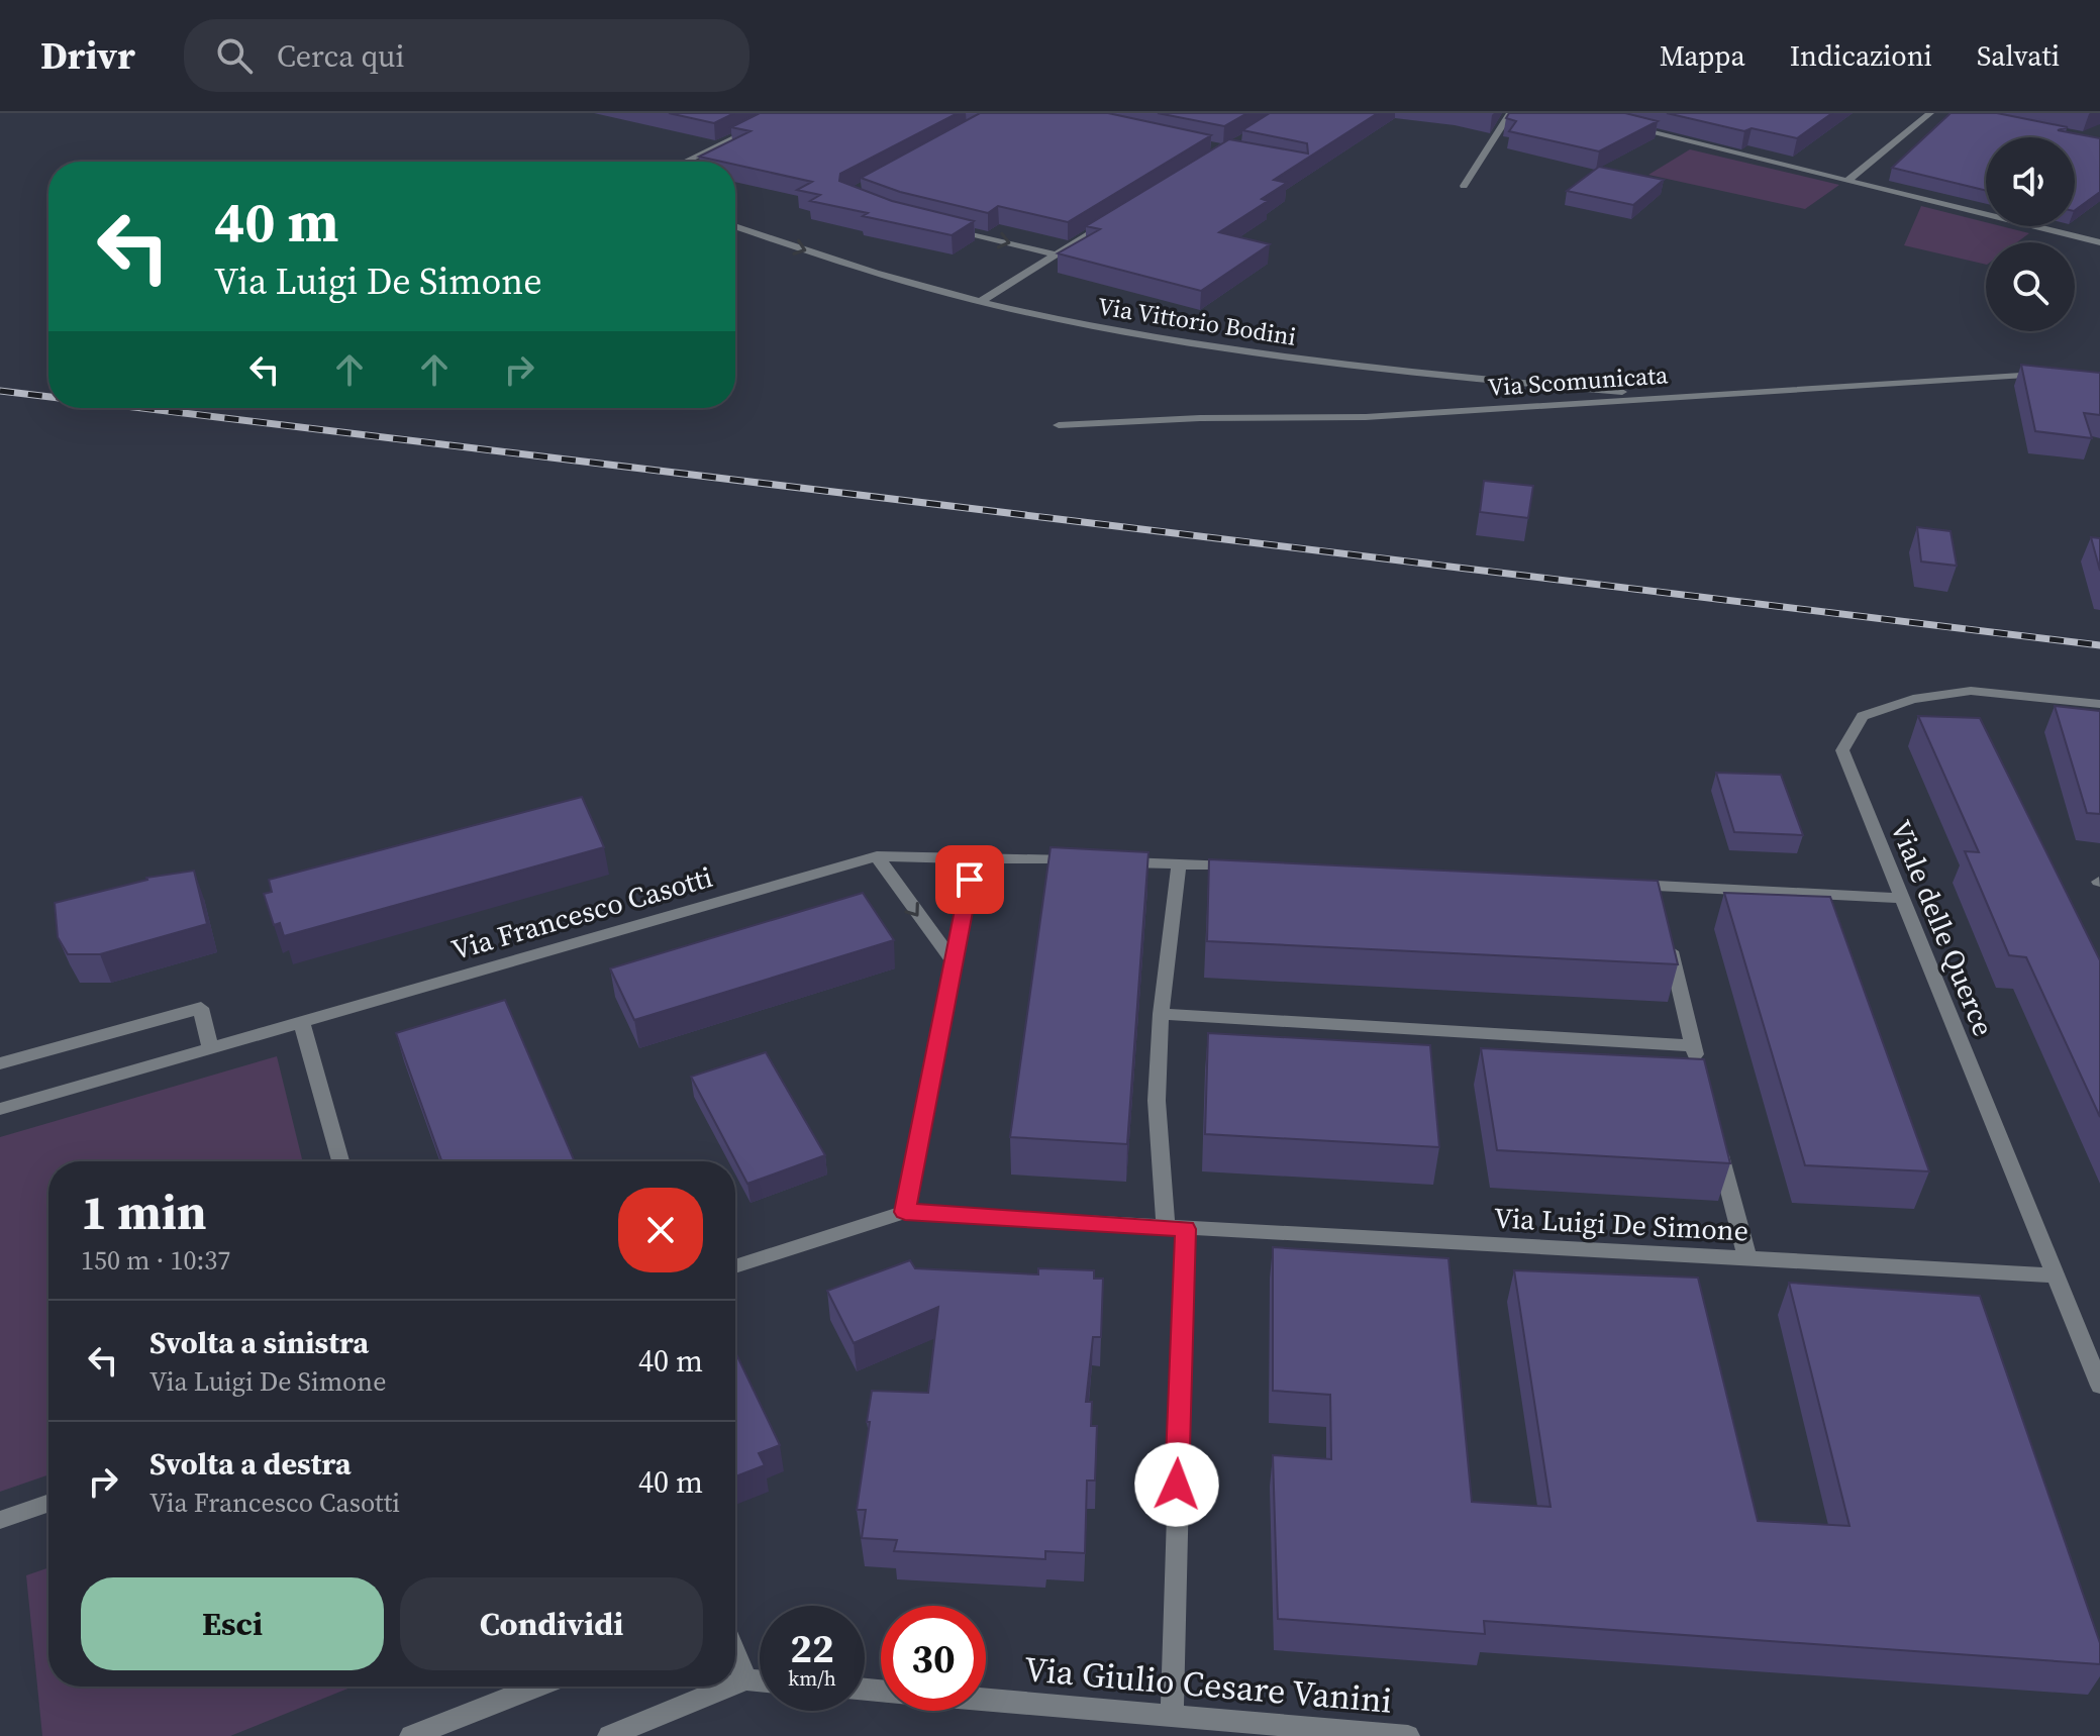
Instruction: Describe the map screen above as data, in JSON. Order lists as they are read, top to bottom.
{
  "streets": {
    "street": [
      "Via Vittorio Bodini",
      "Via Scomunicata",
      "Via Francesco Casotti",
      "Viale delle Querce",
      "Via Luigi De Simone",
      "Via Giulio Cesare Vanini"
    ]
  },
  "crossings": [
    ["Via Vittorio Bodini", "Via Scomunicata"],
    ["Viale delle Querce", "Via Luigi De Simone"]
  ],
  "page": {
    "header": "Drivr",
    "search": "Cerca qui",
    "nav": ["Mappa", "Indicazioni", "Salvati"],
    "turn": ["40 m", "Via Luigi De Simone"],
    "heading": ["1 min", "150 m · 10:37"],
    "list": [
      {
        "name": "Svolta a sinistra",
        "note": "Via Luigi De Simone",
        "value": "40 m"
      },
      {
        "name": "Svolta a destra",
        "note": "Via Francesco Casotti",
        "value": "40 m"
      }
    ],
    "buttons": ["Esci", "Condividi"],
    "speed": "22 km/h",
    "limit": "30"
  }
}
